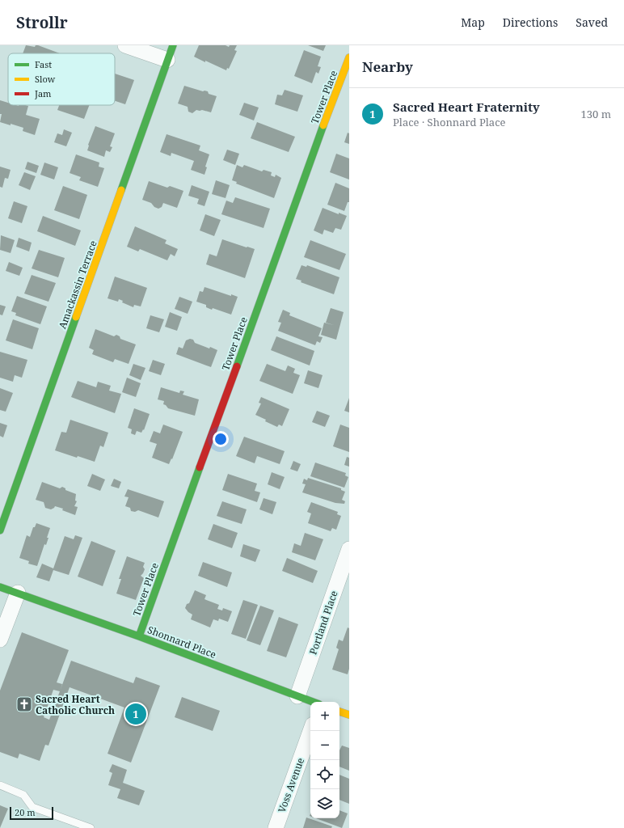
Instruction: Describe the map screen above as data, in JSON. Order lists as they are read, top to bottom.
{
  "streets": {
    "street": [
      "Tower Place",
      "Amackassin Terrace",
      "Portland Place",
      "Shonnard Place",
      "Voss Avenue"
    ]
  },
  "crossings": [
    ["Tower Place", "Shonnard Place"],
    ["Portland Place", "Shonnard Place"]
  ],
  "places": {
    "church": ["Sacred Heart Catholic Church"]
  },
  "legend": ["Fast", "Slow", "Jam"],
  "scale_bar": "20 m",
  "page": {
    "header": "Strollr",
    "nav": ["Map", "Directions", "Saved"],
    "heading": "Nearby",
    "list": [
      {
        "mark": "1",
        "name": "Sacred Heart Fraternity",
        "note": "Place · Shonnard Place",
        "value": "130 m"
      }
    ],
    "map_buttons": ["+", "−"],
    "pins": "1",
    "scale": "20 m"
  }
}
